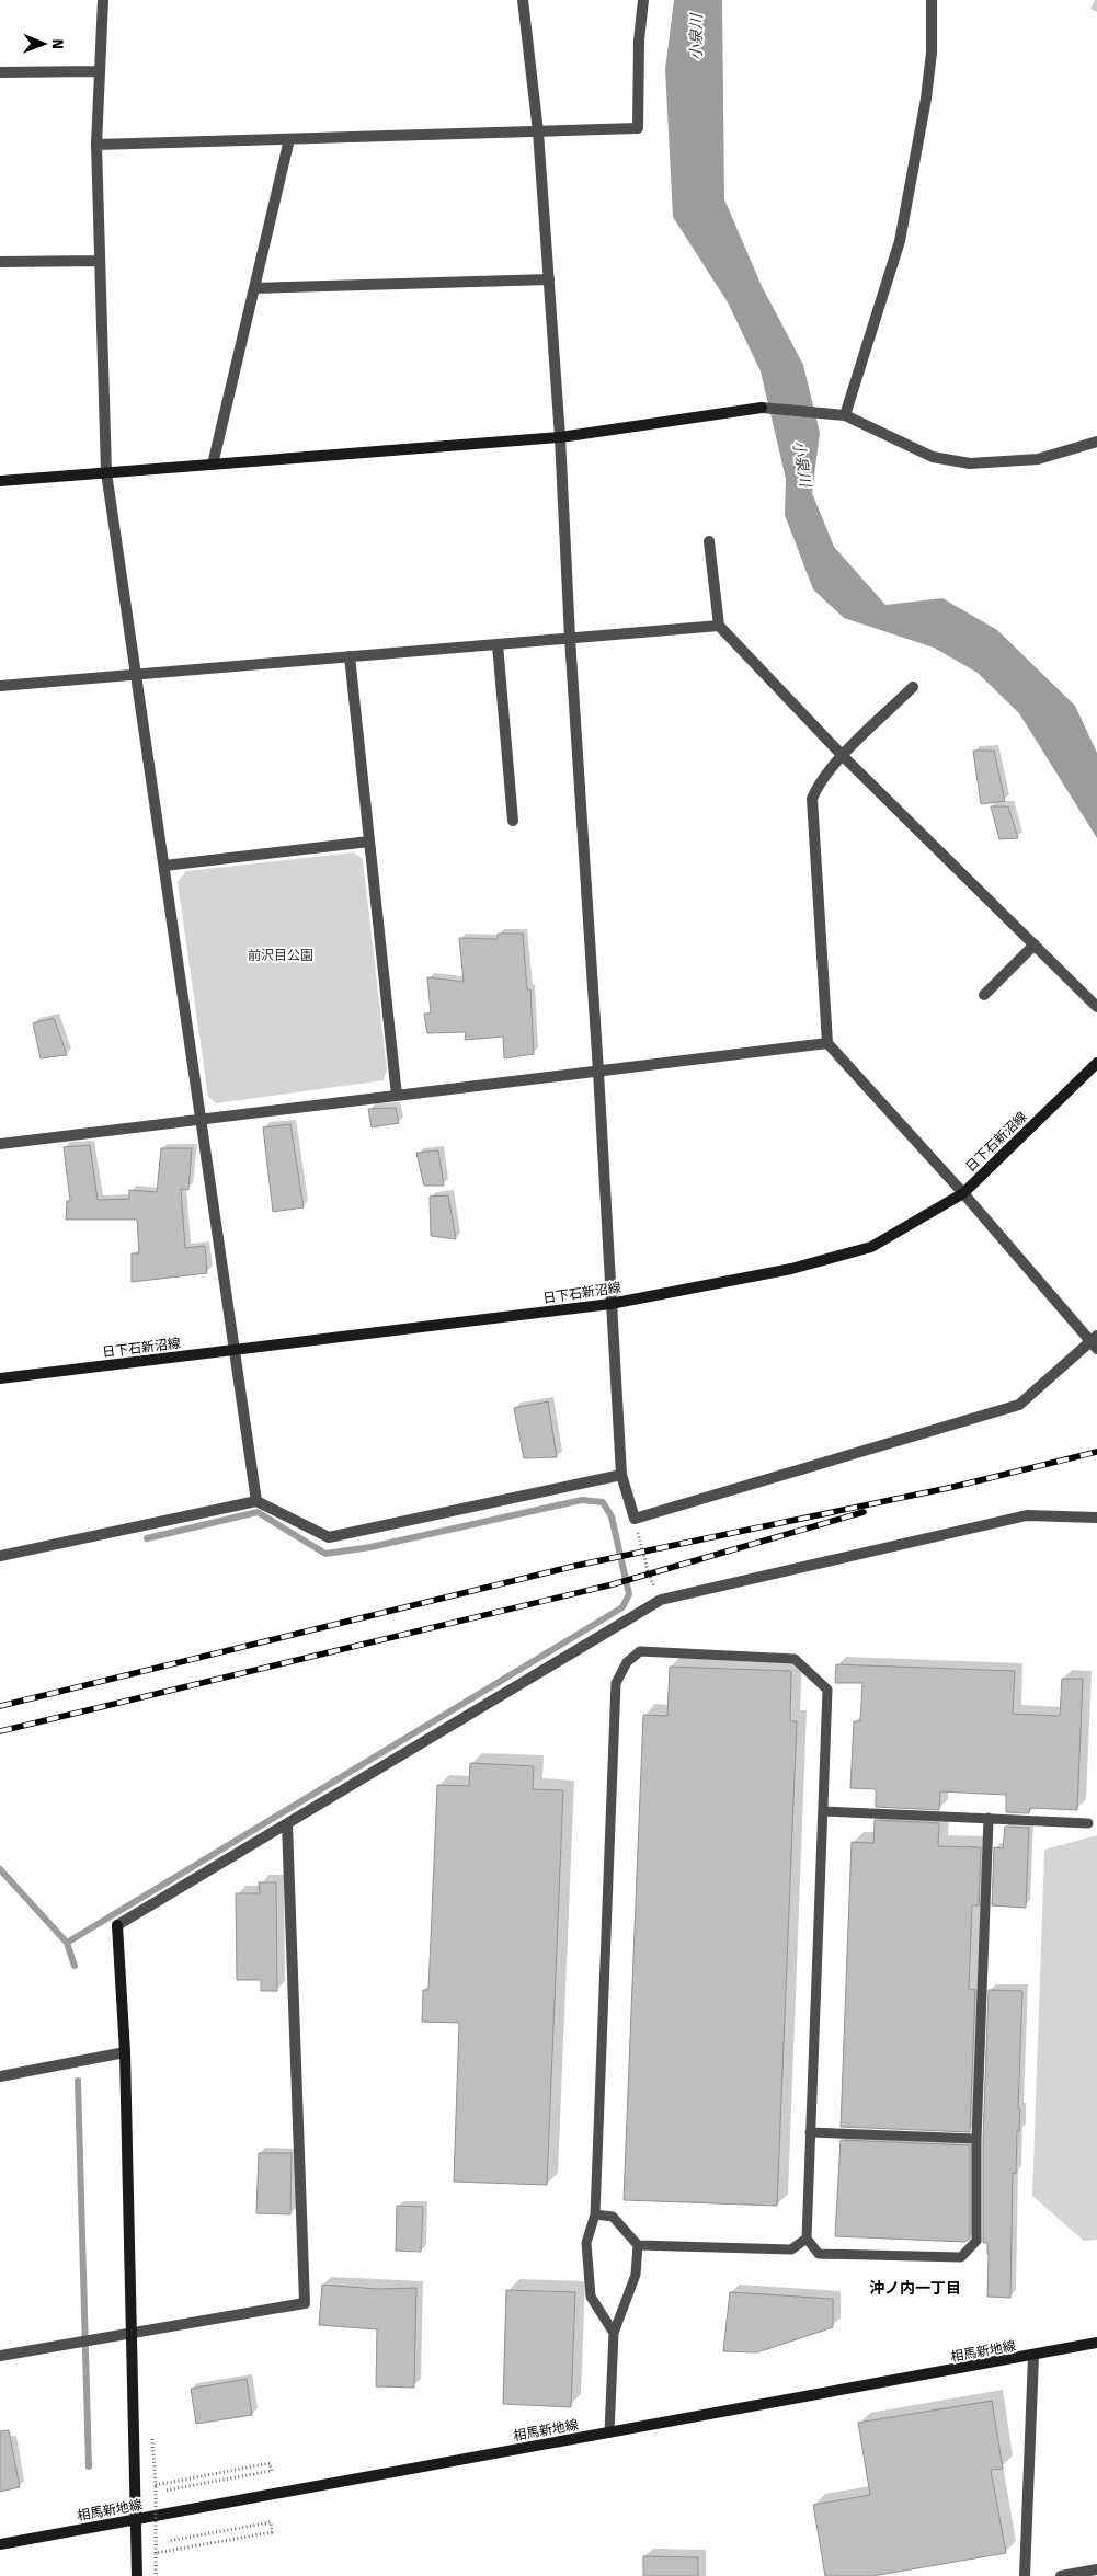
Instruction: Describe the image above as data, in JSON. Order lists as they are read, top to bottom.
{
  "streets": {
    "main road": ["日下石新沼線", "相馬新地線"]
  },
  "districts": ["沖ノ内一丁目"],
  "water": ["小泉川"],
  "parks": ["前沢目公園"],
  "north": "right"
}
